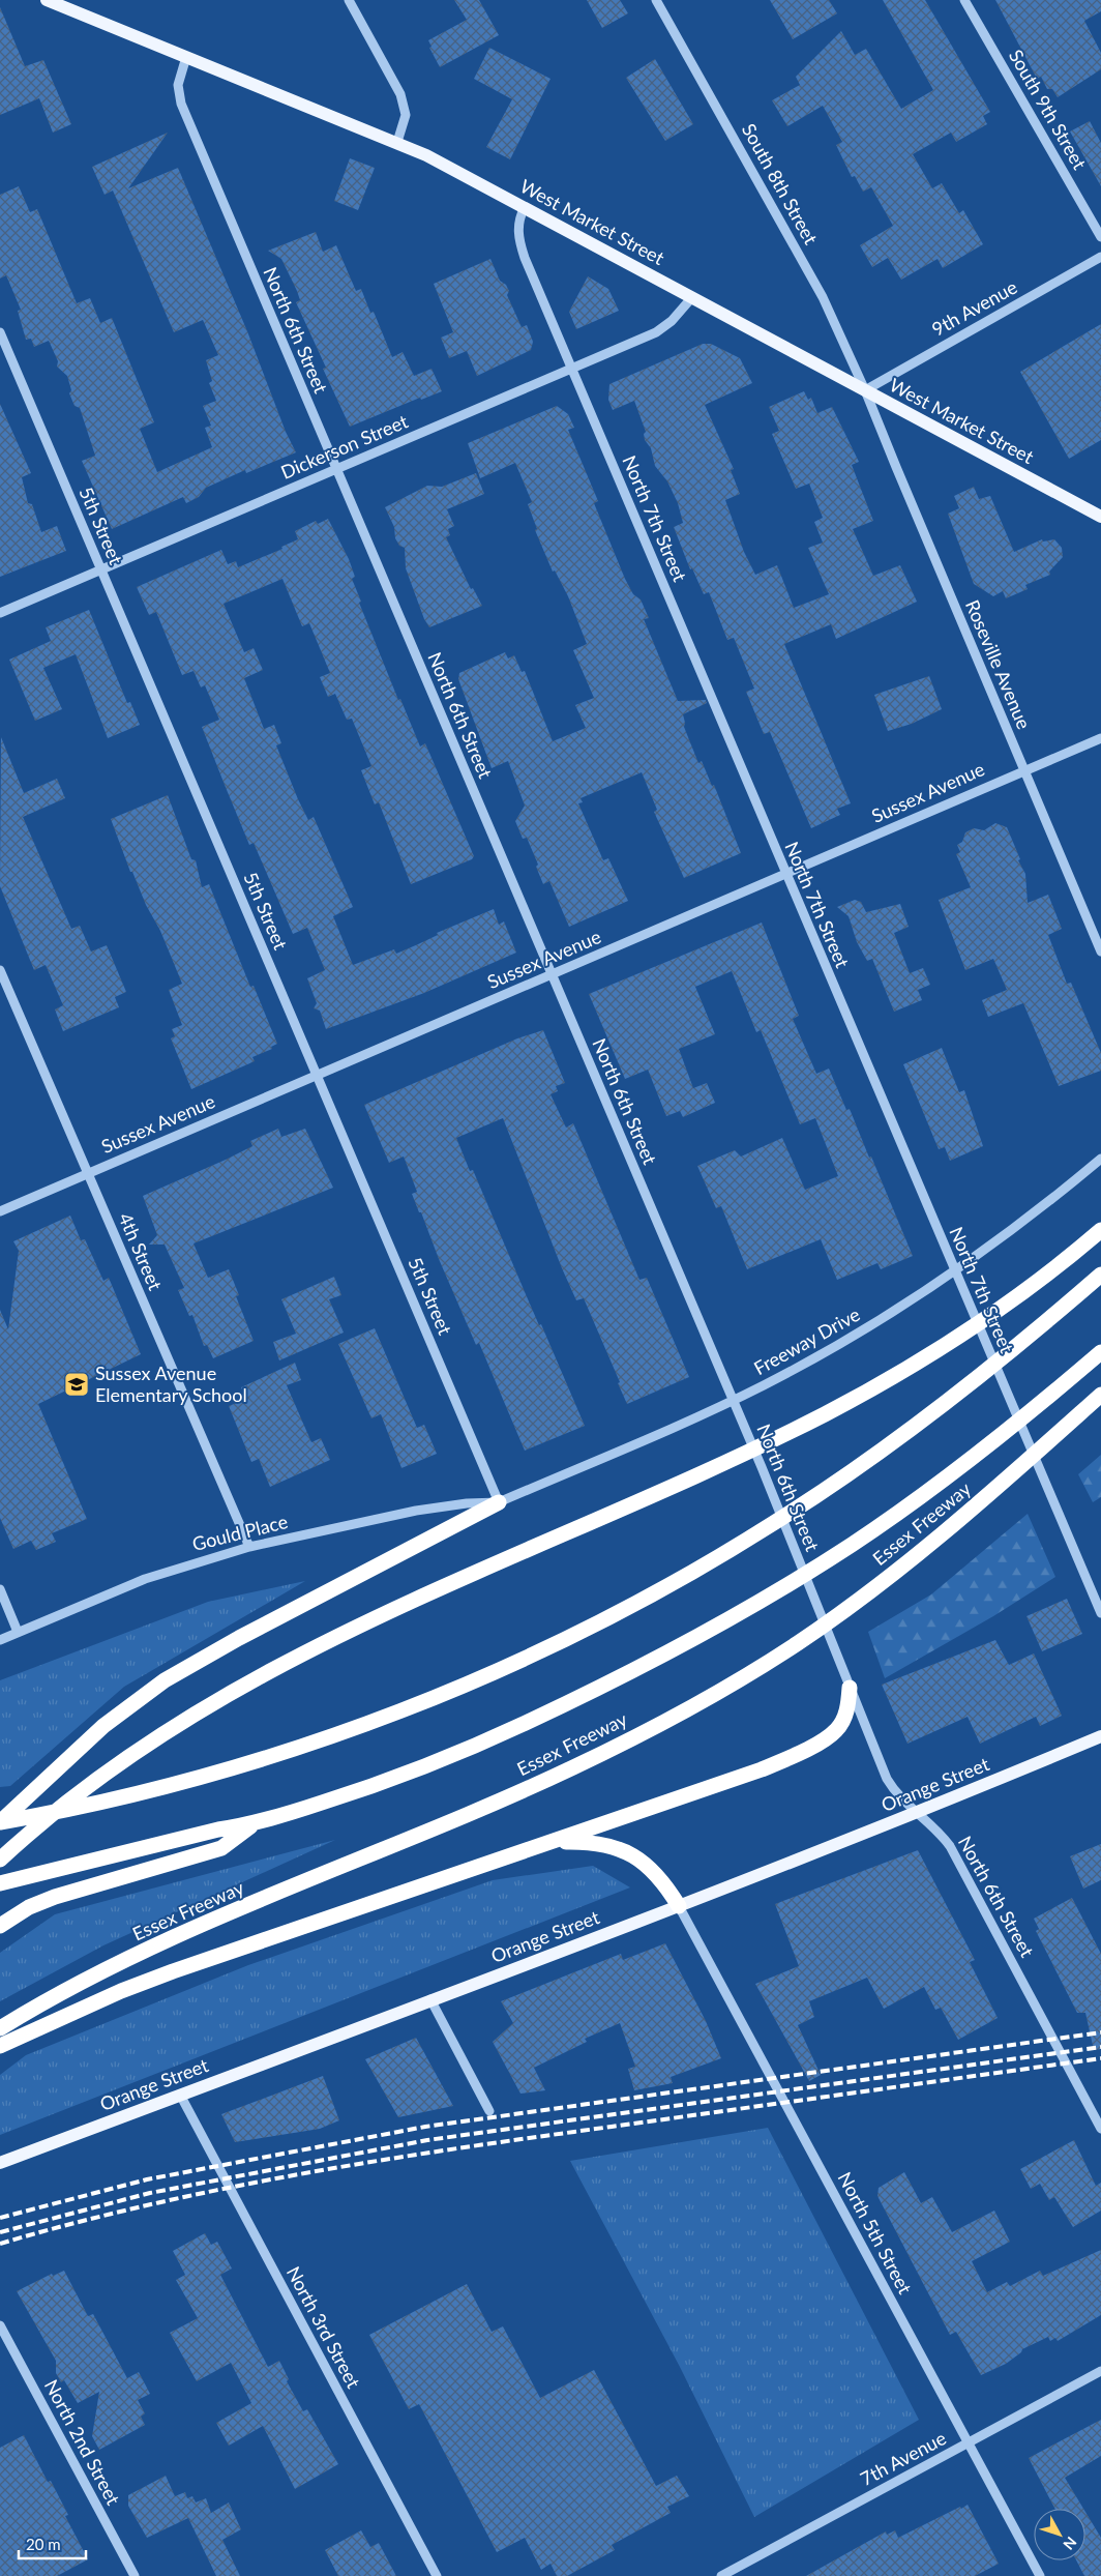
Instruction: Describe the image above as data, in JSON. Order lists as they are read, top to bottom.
{
  "streets": {
    "highway": ["Essex Freeway"],
    "main road": ["West Market Street", "Orange Street"],
    "street": [
      "South 9th Street",
      "South 8th Street",
      "9th Avenue",
      "North 6th Street",
      "Dickerson Street",
      "North 7th Street",
      "5th Street",
      "Roseville Avenue",
      "Sussex Avenue",
      "4th Street",
      "Freeway Drive",
      "Gould Place",
      "North 5th Street",
      "North 3rd Street",
      "North 2nd Street",
      "7th Avenue"
    ]
  },
  "crossings": [
    ["South 8th Street", "West Market Street"],
    ["South 8th Street", "9th Avenue"],
    ["South 8th Street", "Roseville Avenue"],
    ["West Market Street", "9th Avenue"],
    ["West Market Street", "North 6th Street"],
    ["West Market Street", "Dickerson Street"],
    ["West Market Street", "North 7th Street"],
    ["West Market Street", "Roseville Avenue"],
    ["9th Avenue", "Roseville Avenue"],
    ["North 6th Street", "Dickerson Street"],
    ["North 6th Street", "Sussex Avenue"],
    ["North 6th Street", "Freeway Drive"],
    ["North 6th Street", "Orange Street"],
    ["Dickerson Street", "North 7th Street"],
    ["Dickerson Street", "5th Street"],
    ["North 7th Street", "Sussex Avenue"],
    ["North 7th Street", "Freeway Drive"],
    ["5th Street", "Sussex Avenue"],
    ["5th Street", "Freeway Drive"],
    ["5th Street", "Gould Place"],
    ["Roseville Avenue", "Sussex Avenue"],
    ["Sussex Avenue", "4th Street"],
    ["4th Street", "Gould Place"],
    ["Freeway Drive", "Gould Place"],
    ["Orange Street", "North 5th Street"],
    ["Orange Street", "North 3rd Street"],
    ["North 5th Street", "7th Avenue"]
  ],
  "places": {
    "school or university": ["Sussex Avenue Elementary School"]
  },
  "scale_bar": "20 m",
  "north": "bottom right"
}
